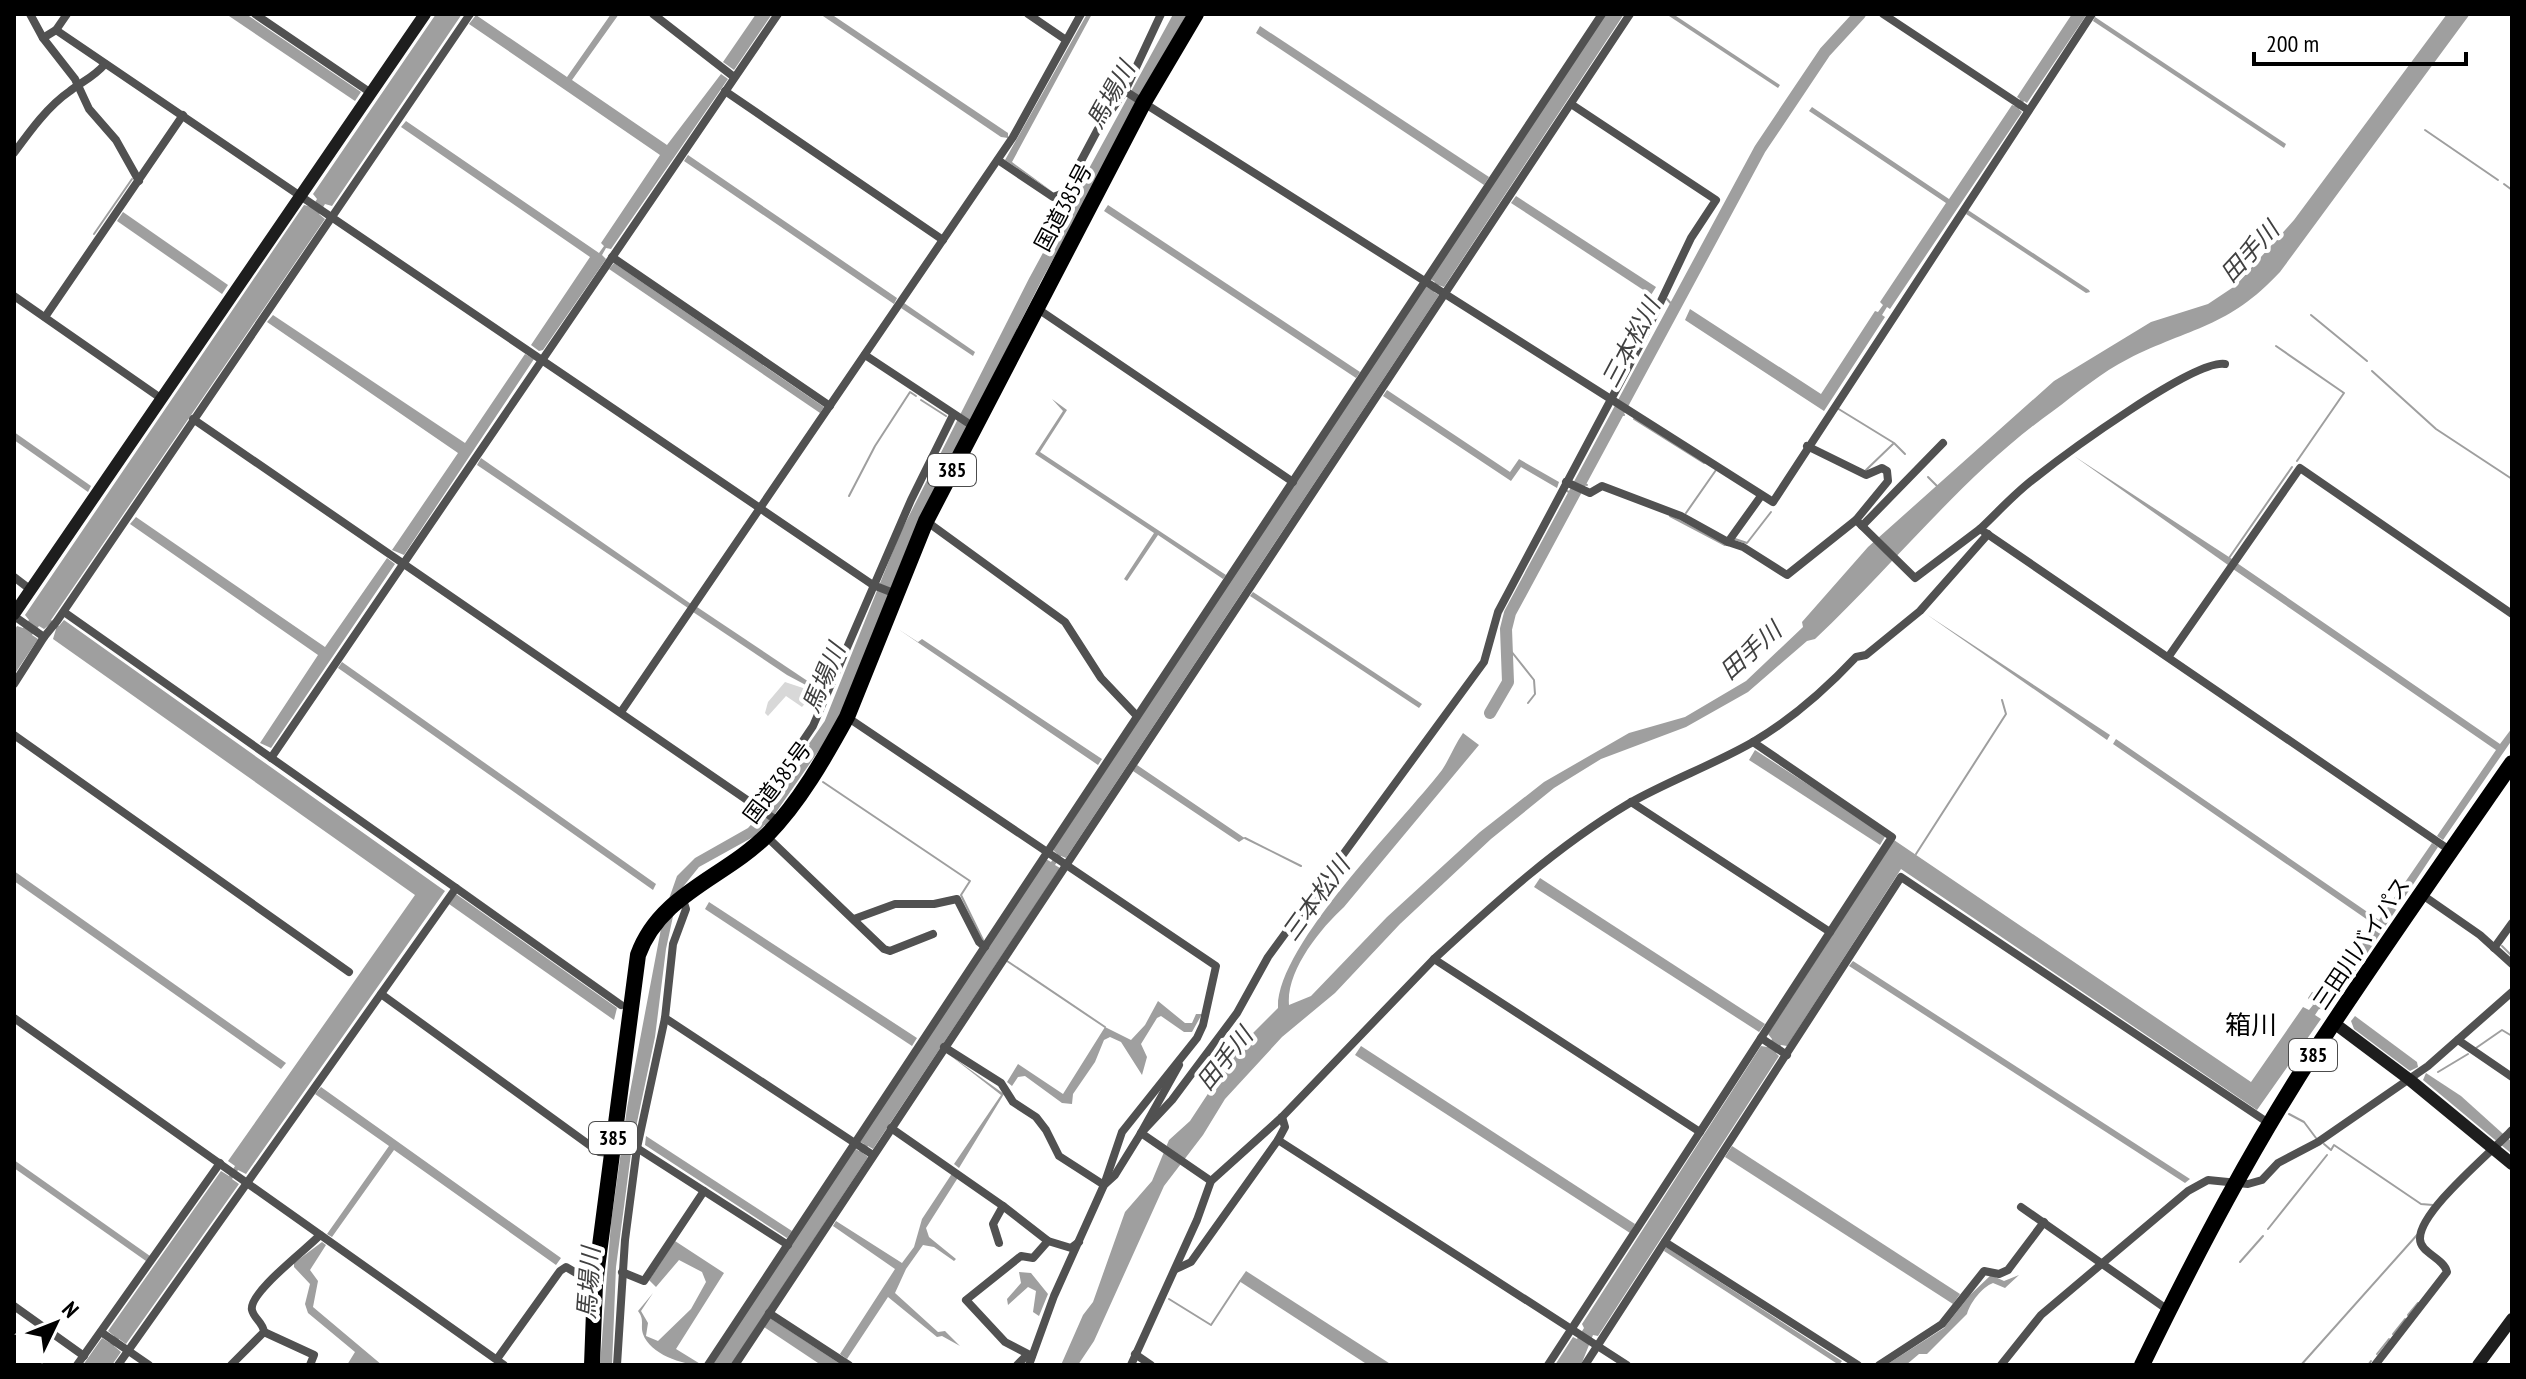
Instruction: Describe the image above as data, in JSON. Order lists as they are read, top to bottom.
{
  "streets": {
    "highway": ["国道385号", "385", "三田川バイパス"]
  },
  "districts": ["箱川"],
  "water": ["馬場川", "田手川", "三本松川"],
  "scale_bar": "200 m",
  "north": "top right"
}
